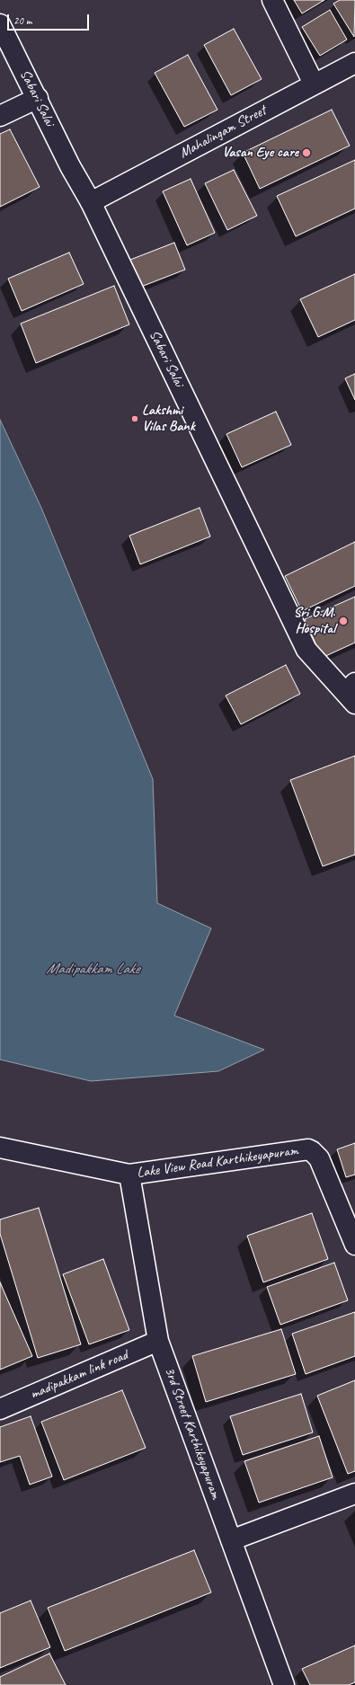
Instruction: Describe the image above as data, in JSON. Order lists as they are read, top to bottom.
{
  "streets": {
    "street": [
      "Sabari Salai",
      "Mahalingam Street",
      "Lake View Road Karthikeyapuram",
      "madipakkam link road",
      "3rd Street Karthikeyapuram"
    ]
  },
  "crossings": [
    ["Sabari Salai", "Mahalingam Street"],
    ["Lake View Road Karthikeyapuram", "3rd Street Karthikeyapuram"],
    ["madipakkam link road", "3rd Street Karthikeyapuram"]
  ],
  "water": ["Madipakkam Lake"],
  "places": ["Vasan Eye care", "Lakshmi Vilas Bank", "Sri G.M. Hospital"],
  "scale_bar": "20 m"
}
